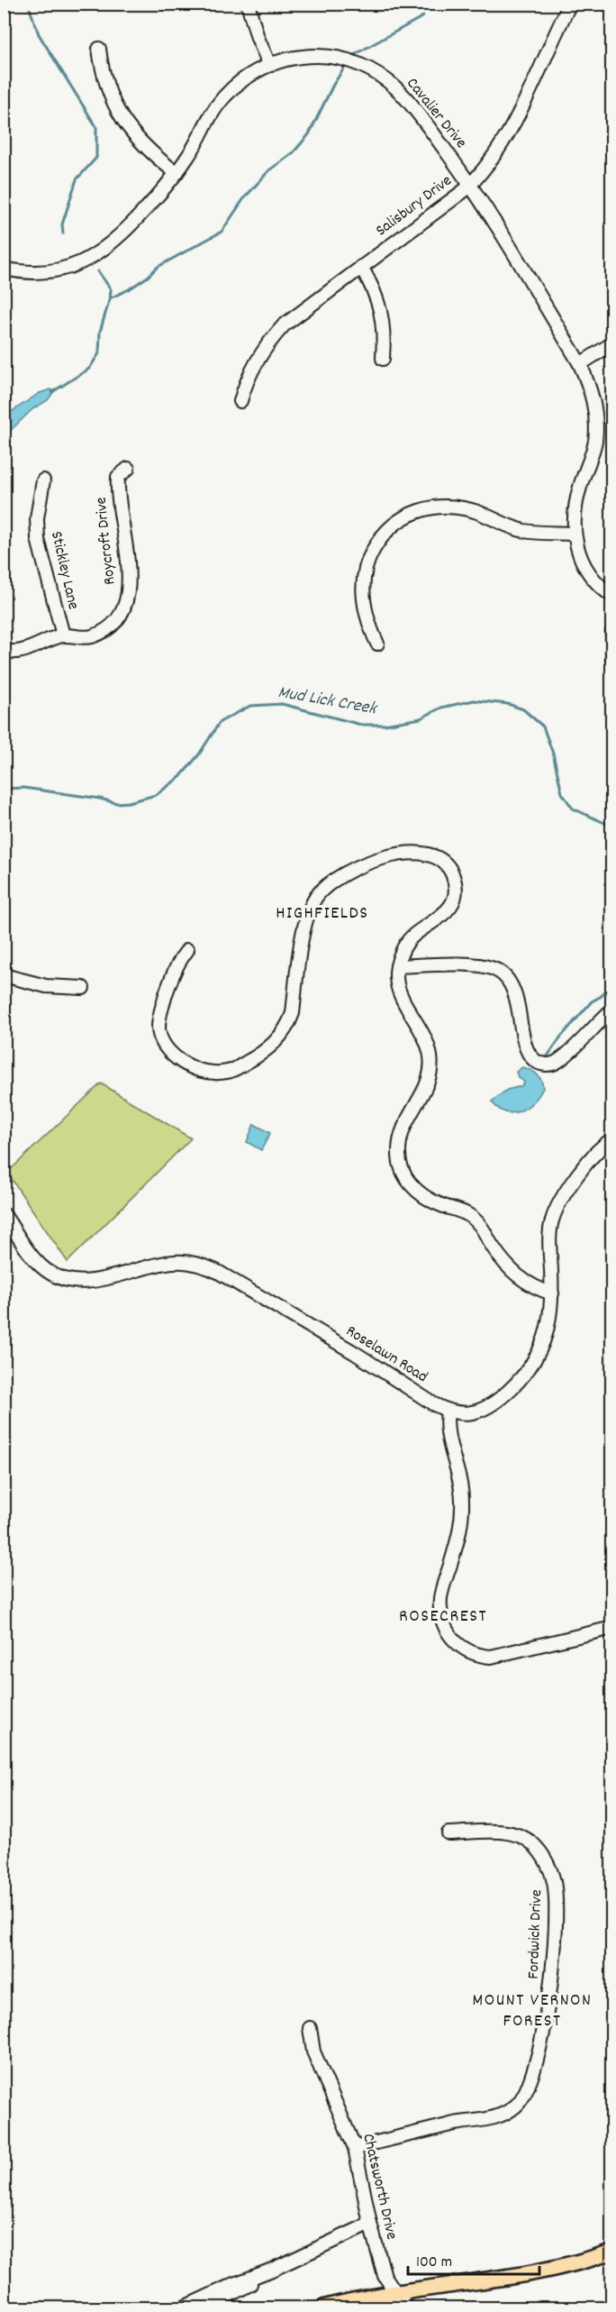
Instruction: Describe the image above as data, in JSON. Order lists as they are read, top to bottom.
{
  "streets": {
    "street": [
      "Cavalier Drive",
      "Salisbury Drive",
      "Roycroft Drive",
      "Stickley Lane",
      "Roselawn Road",
      "Fordwick Drive",
      "Chatsworth Drive"
    ]
  },
  "crossings": [
    ["Cavalier Drive", "Salisbury Drive"],
    ["Roycroft Drive", "Stickley Lane"],
    ["Fordwick Drive", "Chatsworth Drive"]
  ],
  "districts": ["HIGHFIELDS", "ROSECREST", "MOUNT VERNON FOREST"],
  "water": ["Mud Lick Creek"],
  "scale_bar": "100 m"
}
